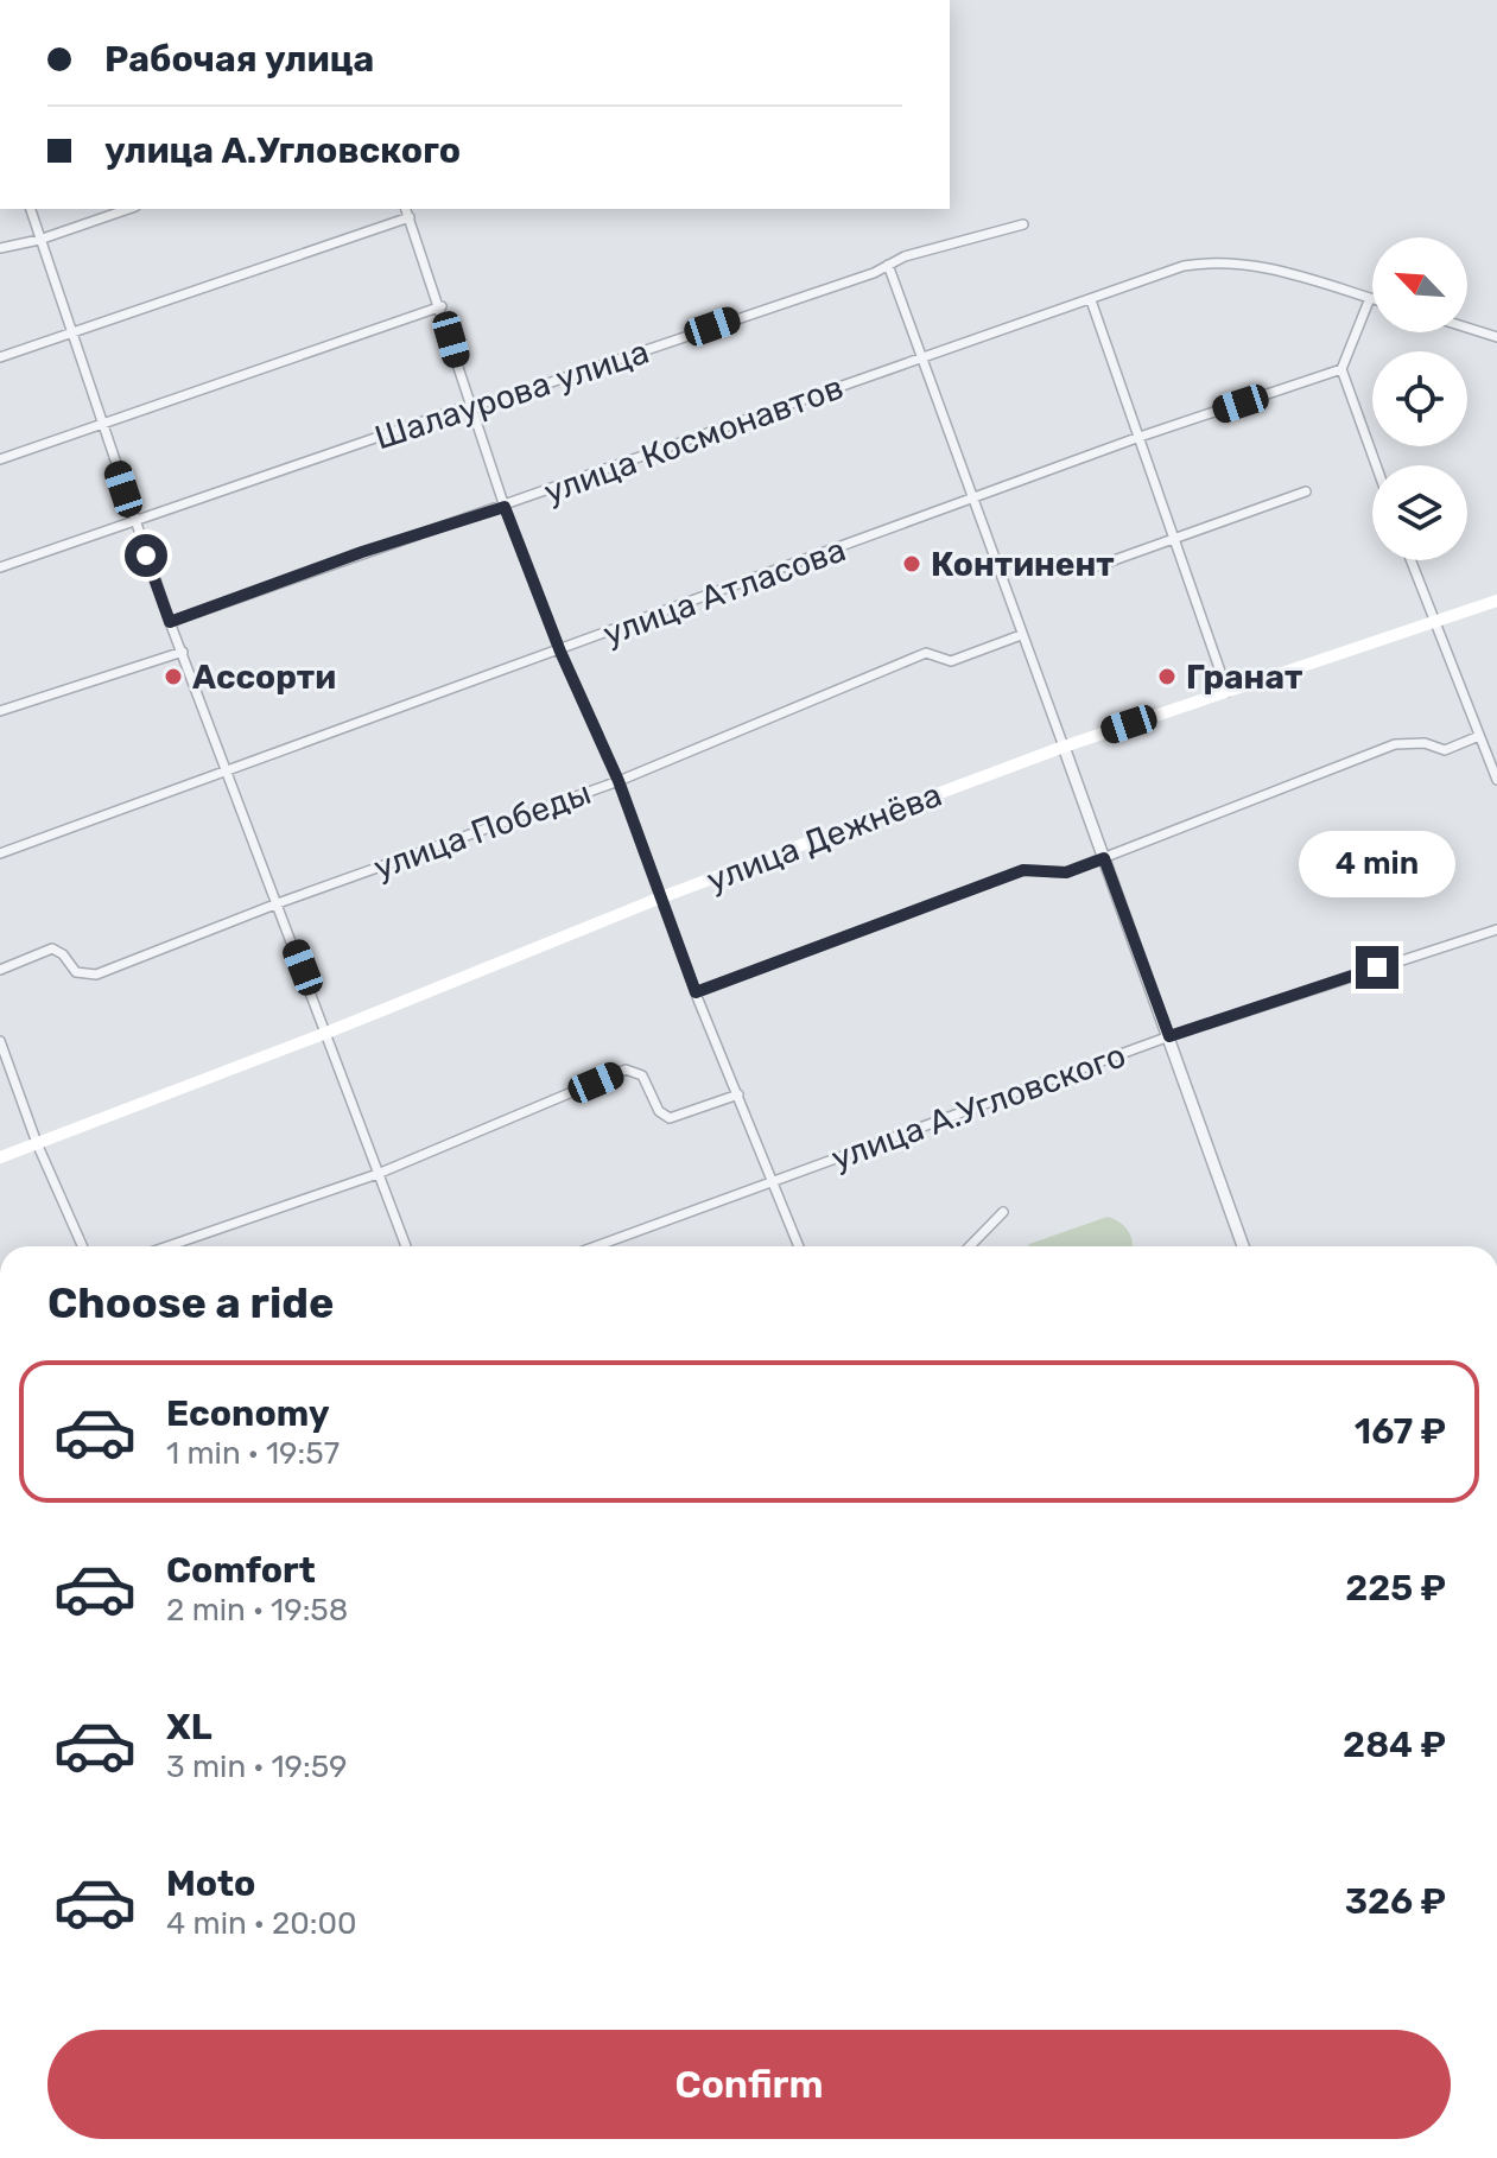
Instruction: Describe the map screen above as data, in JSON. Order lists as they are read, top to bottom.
{
  "streets": {
    "main road": ["улица Дежнёва"],
    "street": [
      "Шалаурова улица",
      "улица Космонавтов",
      "улица Атласова",
      "улица Победы",
      "улица А.Угловского"
    ]
  },
  "places": ["Континент", "Ассорти", "Гранат"],
  "north": "top left",
  "page": {
    "banner": ["Рабочая улица", "улица А.Угловского"],
    "bubble": "4 min",
    "heading": "Choose a ride",
    "list": [
      {
        "name": "Economy",
        "note": "1 min · 19:57",
        "value": "167 ₽"
      },
      {
        "name": "Comfort",
        "note": "2 min · 19:58",
        "value": "225 ₽"
      },
      {
        "name": "XL",
        "note": "3 min · 19:59",
        "value": "284 ₽"
      },
      {
        "name": "Moto",
        "note": "4 min · 20:00",
        "value": "326 ₽"
      }
    ],
    "buttons": "Confirm"
  }
}
